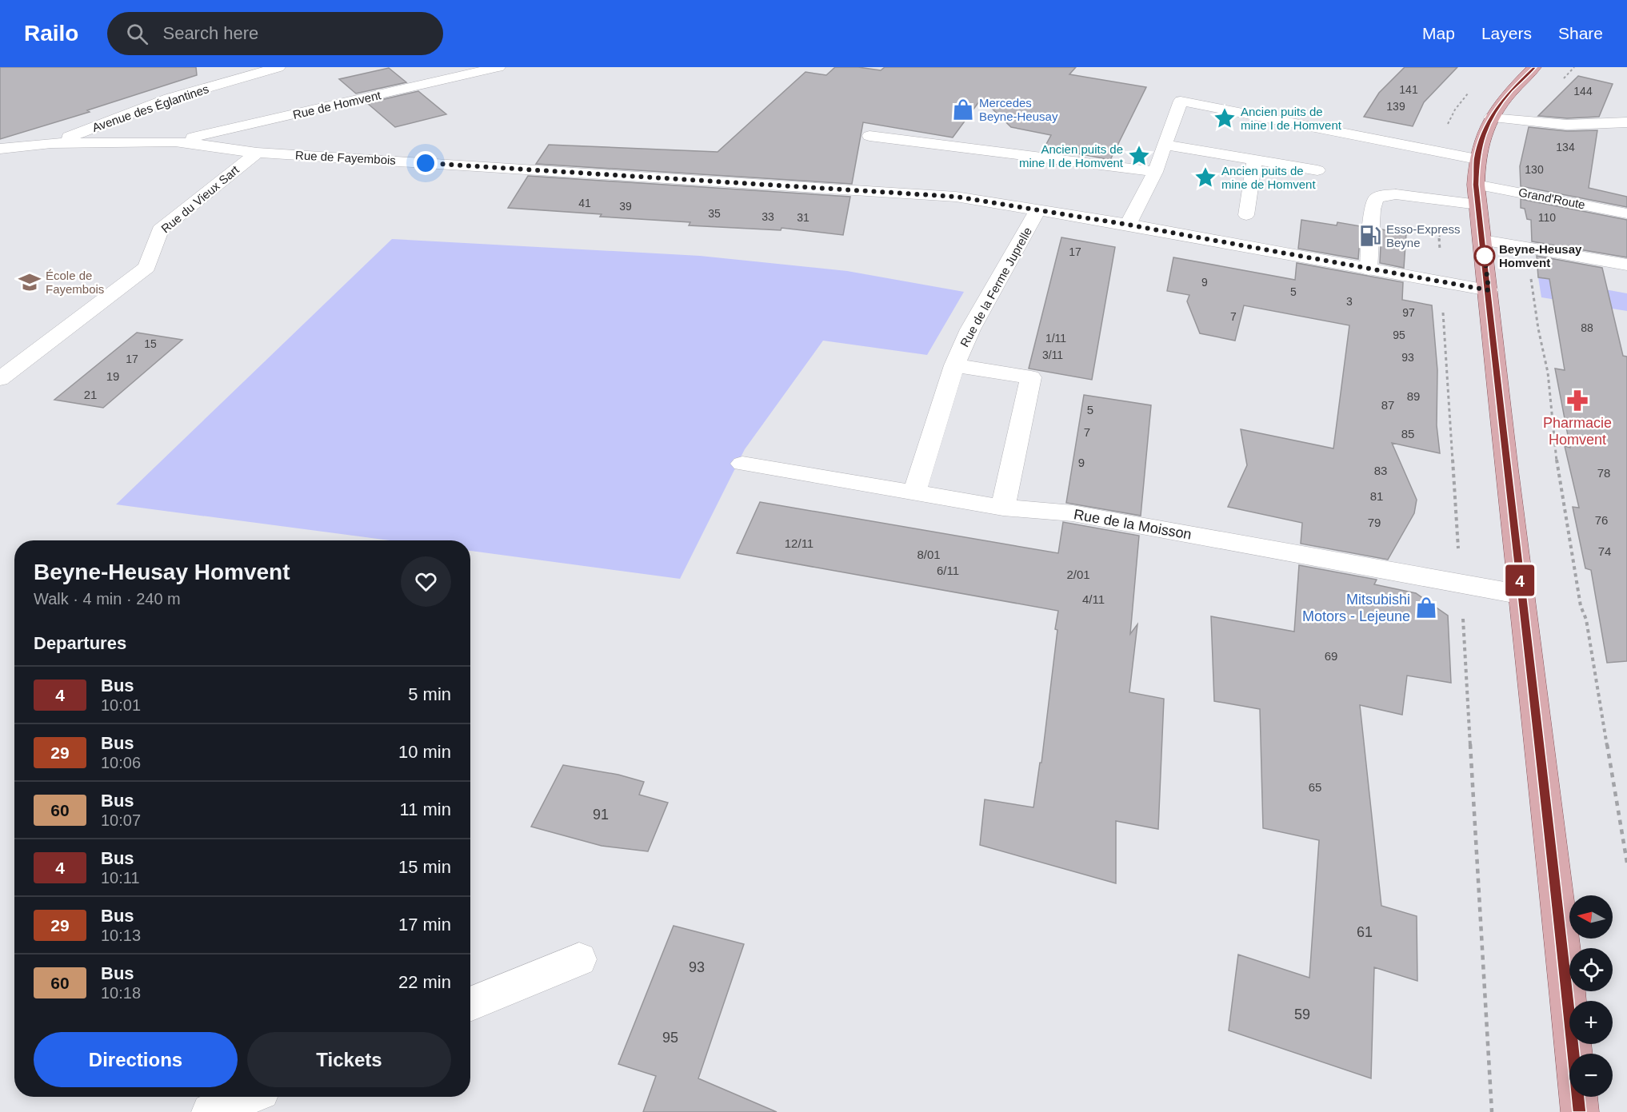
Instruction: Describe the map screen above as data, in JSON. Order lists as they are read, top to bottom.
{
  "streets": {
    "street": [
      "Rue de Homvent",
      "Avenue des Églantines",
      "Rue de Fayembois",
      "Rue du Vieux Sart",
      "Rue de la Ferme Juprelle",
      "Rue de la Moisson"
    ],
    "lane": ["Grand'Route"]
  },
  "crossings": [
    ["Rue de Homvent", "Rue de Fayembois"],
    ["Avenue des Églantines", "Rue de Fayembois"],
    ["Rue de Fayembois", "Grand'Route"],
    ["Rue de Fayembois", "Rue du Vieux Sart"],
    ["Rue de Fayembois", "Rue de la Ferme Juprelle"],
    ["Rue de la Ferme Juprelle", "Rue de la Moisson"]
  ],
  "places": {
    "shop": ["Mercedes Beyne-Heusay", "Mitsubishi Motors - Lejeune"],
    "place": ["Ancien puits de mine I de Homvent", "Ancien puits de mine II de Homvent", "Ancien puits de mine de Homvent"],
    "fuel station": ["Esso-Express Beyne"],
    "other": ["Beyne-Heusay Homvent"],
    "school or university": ["École de Fayembois"],
    "pharmacy": ["Pharmacie Homvent"]
  },
  "lines": ["bus line 4"],
  "house_numbers": [
    "141",
    "144",
    "139",
    "134",
    "130",
    "41",
    "39",
    "35",
    "33",
    "31",
    "110",
    "17",
    "9",
    "5",
    "3",
    "97",
    "7",
    "88",
    "95",
    "1/11",
    "15",
    "3/11",
    "93",
    "17",
    "19",
    "21",
    "89",
    "87",
    "5",
    "7",
    "85",
    "9",
    "83",
    "78",
    "81",
    "76",
    "79",
    "12/11",
    "74",
    "8/01",
    "6/11",
    "2/01",
    "4/11",
    "69",
    "65",
    "91",
    "61",
    "93",
    "59",
    "95"
  ],
  "north": "left",
  "page": {
    "header": "Railo",
    "search": "Search here",
    "nav": ["Map", "Layers", "Share"],
    "on_map": "4",
    "heading": [
      ["Beyne-Heusay Homvent", "Walk · 4 min · 240 m"],
      "Departures"
    ],
    "list": [
      {
        "mark": "4",
        "name": "Bus",
        "note": "10:01",
        "value": "5 min"
      },
      {
        "mark": "29",
        "name": "Bus",
        "note": "10:06",
        "value": "10 min"
      },
      {
        "mark": "60",
        "name": "Bus",
        "note": "10:07",
        "value": "11 min"
      },
      {
        "mark": "4",
        "name": "Bus",
        "note": "10:11",
        "value": "15 min"
      },
      {
        "mark": "29",
        "name": "Bus",
        "note": "10:13",
        "value": "17 min"
      },
      {
        "mark": "60",
        "name": "Bus",
        "note": "10:18",
        "value": "22 min"
      }
    ],
    "map_buttons": ["+", "−"],
    "buttons": ["Directions", "Tickets"]
  }
}
